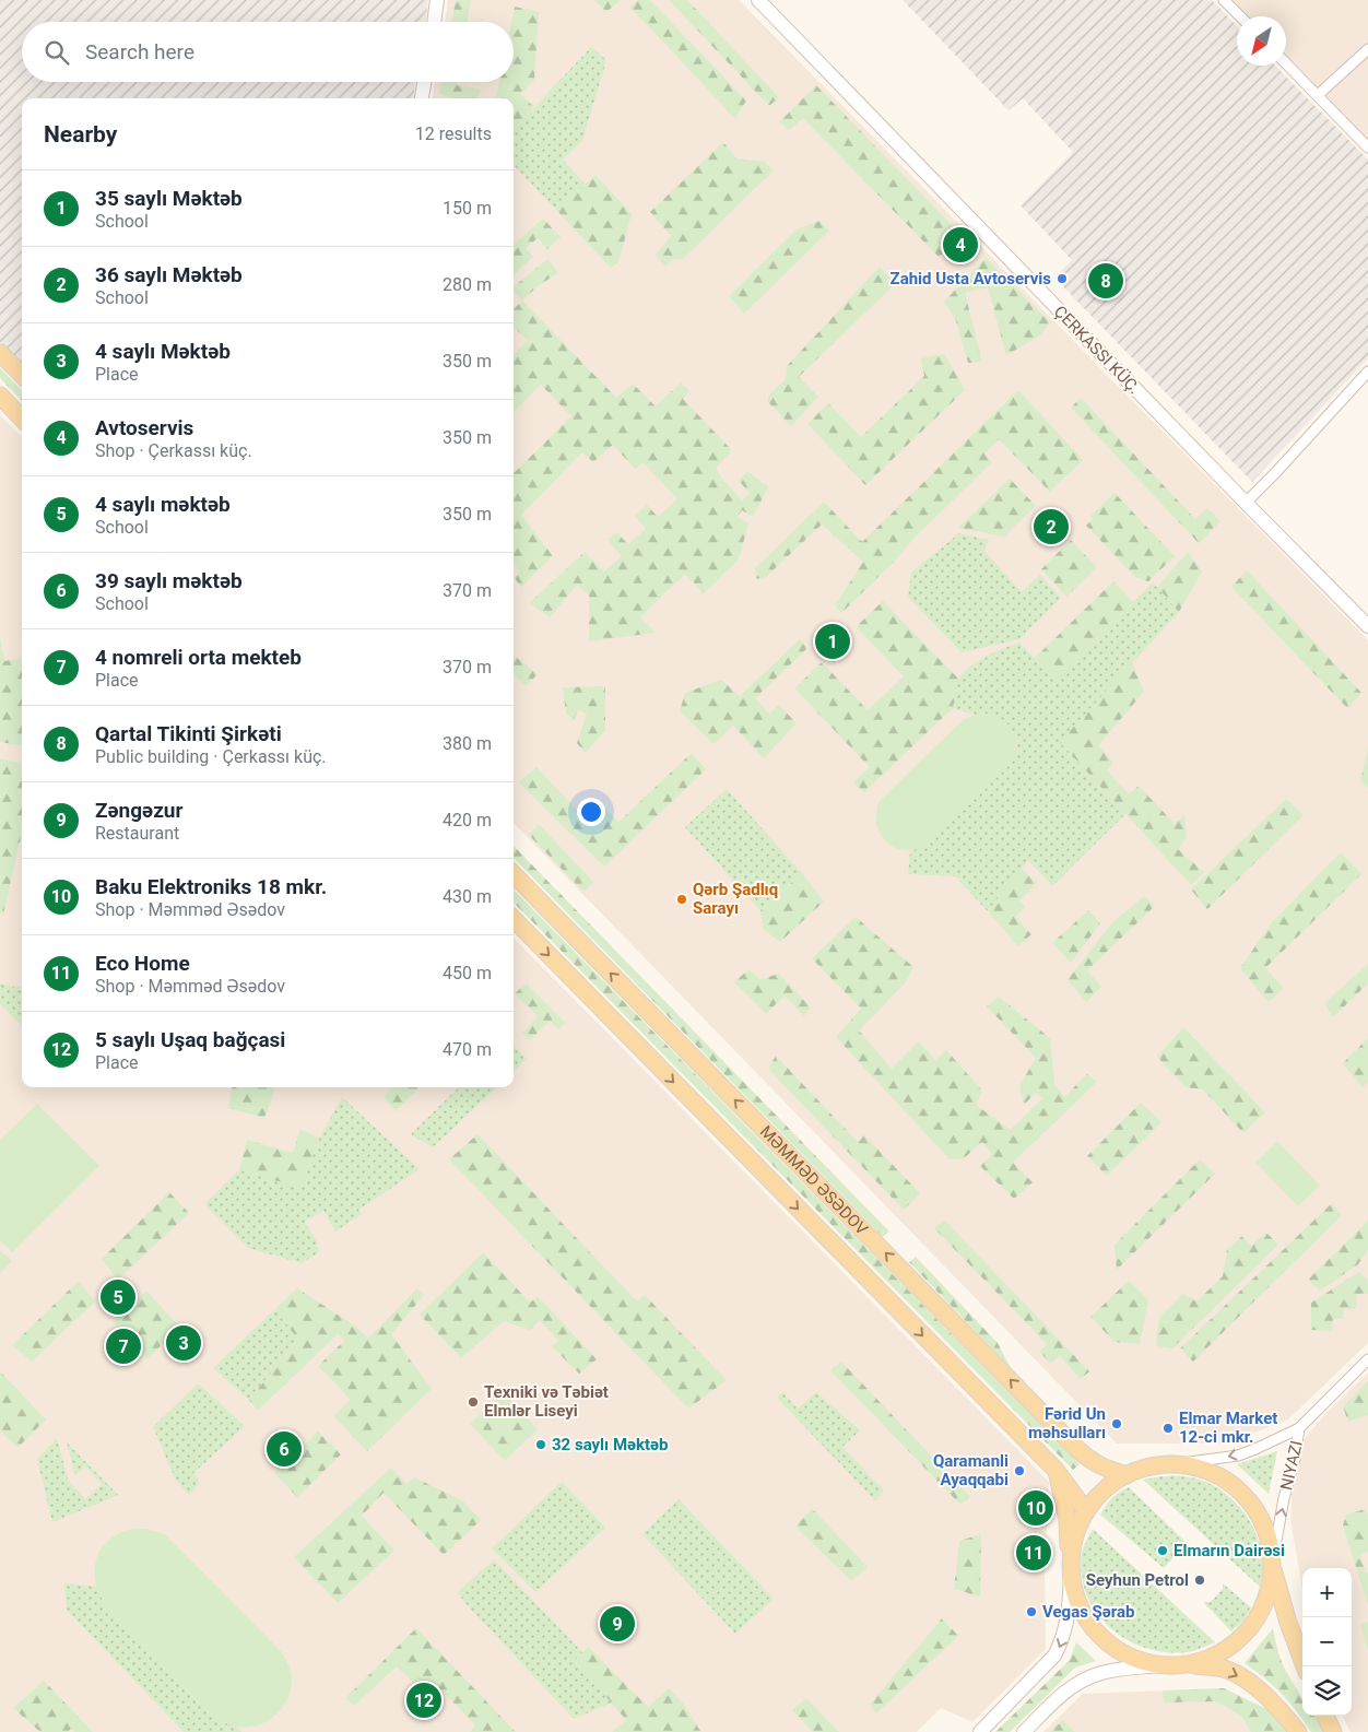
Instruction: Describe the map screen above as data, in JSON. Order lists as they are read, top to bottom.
{
  "streets": {
    "main road": ["MƏMMƏD ƏSƏDOV"],
    "street": ["NIYAZI"]
  },
  "one_way": ["NIYAZI"],
  "places": [
    "Zahid Usta Avtoservis",
    "Qәrb Şadlıq Sarayı",
    "Texniki və Təbiət Elmlər Liseyi",
    "Fərid Un məhsulları",
    "Elmar Market 12-ci mkr.",
    "32 saylı Məktəb",
    "Qaramanli Ayaqqabi",
    "Elmarın Dairəsi",
    "Seyhun Petrol",
    "Vegas Şərab"
  ],
  "north": "bottom left",
  "page": {
    "search": "Search here",
    "heading": ["Nearby", "12 results"],
    "list": [
      {
        "mark": "1",
        "name": "35 saylı Məktəb",
        "note": "School",
        "value": "150 m"
      },
      {
        "mark": "2",
        "name": "36 saylı Məktəb",
        "note": "School",
        "value": "280 m"
      },
      {
        "mark": "3",
        "name": "4 saylı Məktəb",
        "note": "Place",
        "value": "350 m"
      },
      {
        "mark": "4",
        "name": "Avtoservis",
        "note": "Shop · Çerkassı küç.",
        "value": "350 m"
      },
      {
        "mark": "5",
        "name": "4 saylı məktəb",
        "note": "School",
        "value": "350 m"
      },
      {
        "mark": "6",
        "name": "39 saylı məktəb",
        "note": "School",
        "value": "370 m"
      },
      {
        "mark": "7",
        "name": "4 nomreli orta mekteb",
        "note": "Place",
        "value": "370 m"
      },
      {
        "mark": "8",
        "name": "Qartal Tikinti Şirkәti",
        "note": "Public building · Çerkassı küç.",
        "value": "380 m"
      },
      {
        "mark": "9",
        "name": "Zəngəzur",
        "note": "Restaurant",
        "value": "420 m"
      },
      {
        "mark": "10",
        "name": "Baku Elektroniks 18 mkr.",
        "note": "Shop · Məmməd Əsədov",
        "value": "430 m"
      },
      {
        "mark": "11",
        "name": "Eco Home",
        "note": "Shop · Məmməd Əsədov",
        "value": "450 m"
      },
      {
        "mark": "12",
        "name": "5 saylı Uşaq bağçasi",
        "note": "Place",
        "value": "470 m"
      }
    ],
    "pins": [
      "4",
      "8",
      "2",
      "1",
      "5",
      "3",
      "7",
      "6",
      "10",
      "11",
      "9",
      "12"
    ],
    "map_buttons": ["+", "−"]
  }
}
